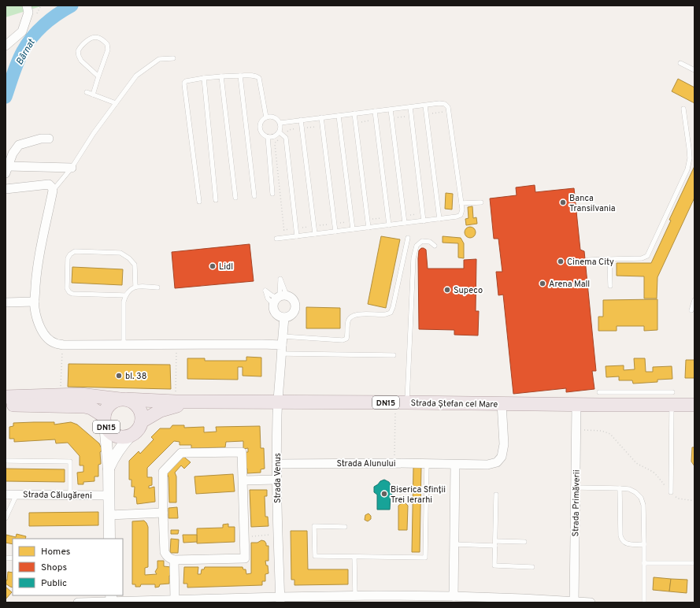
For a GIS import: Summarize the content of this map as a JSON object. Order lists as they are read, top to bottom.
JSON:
{
  "streets": {
    "main road": ["DN15", "Strada Ștefan cel Mare"],
    "street": [
      "Strada Alunului",
      "Strada Venus",
      "Strada Călugăreni",
      "Strada Primăverii"
    ]
  },
  "crossings": [
    ["DN15", "Strada Ștefan cel Mare"],
    ["Strada Ștefan cel Mare", "Strada Alunului"],
    ["Strada Ștefan cel Mare", "Strada Venus"],
    ["Strada Ștefan cel Mare", "Strada Primăverii"],
    ["Strada Alunului", "Strada Venus"]
  ],
  "water": ["Bârnat"],
  "places": [
    "Banca Transilvania",
    "Cinema City",
    "Lidl",
    "Arena Mall",
    "Supeco",
    "bl. 38",
    "Biserica Sfinții Trei Ierarhi"
  ],
  "legend": ["Homes", "Shops", "Public"]
}
